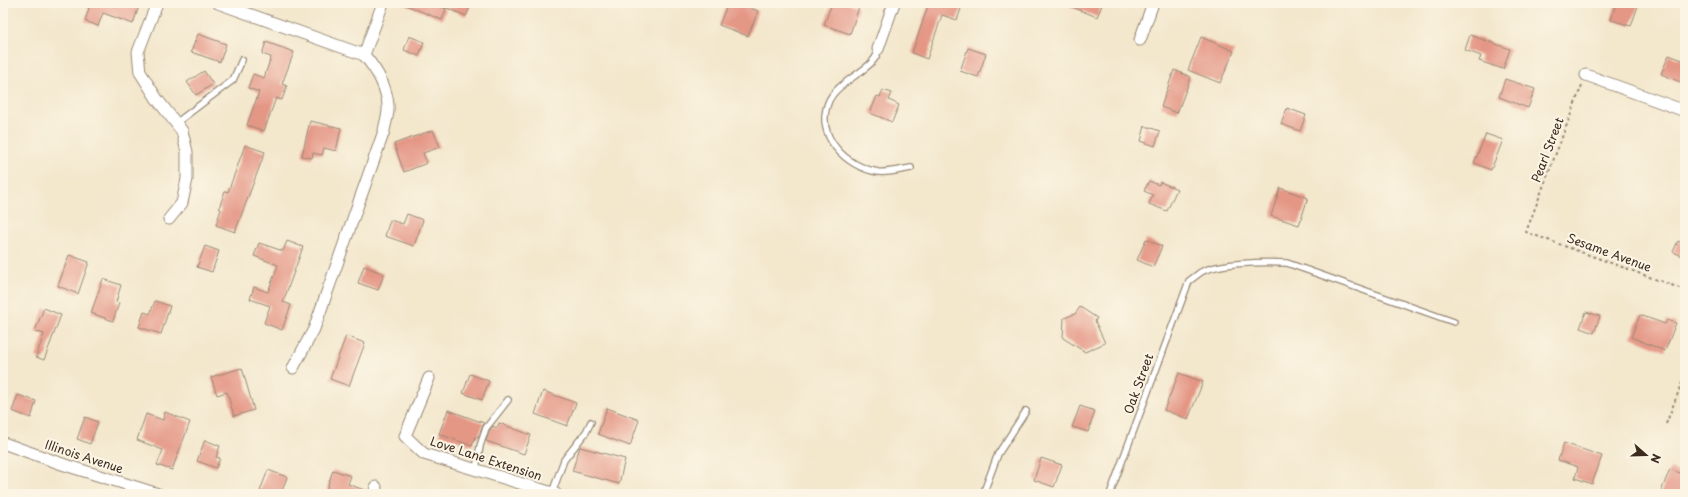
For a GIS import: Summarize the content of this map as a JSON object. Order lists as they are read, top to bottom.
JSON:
{
  "streets": {
    "street": ["Illinois Avenue", "Love Lane Extension"],
    "lane": ["Oak Street"],
    "path": ["Pearl Street", "Sesame Avenue"]
  },
  "crossings": [
    ["Pearl Street", "Sesame Avenue"]
  ],
  "north": "right"
}
